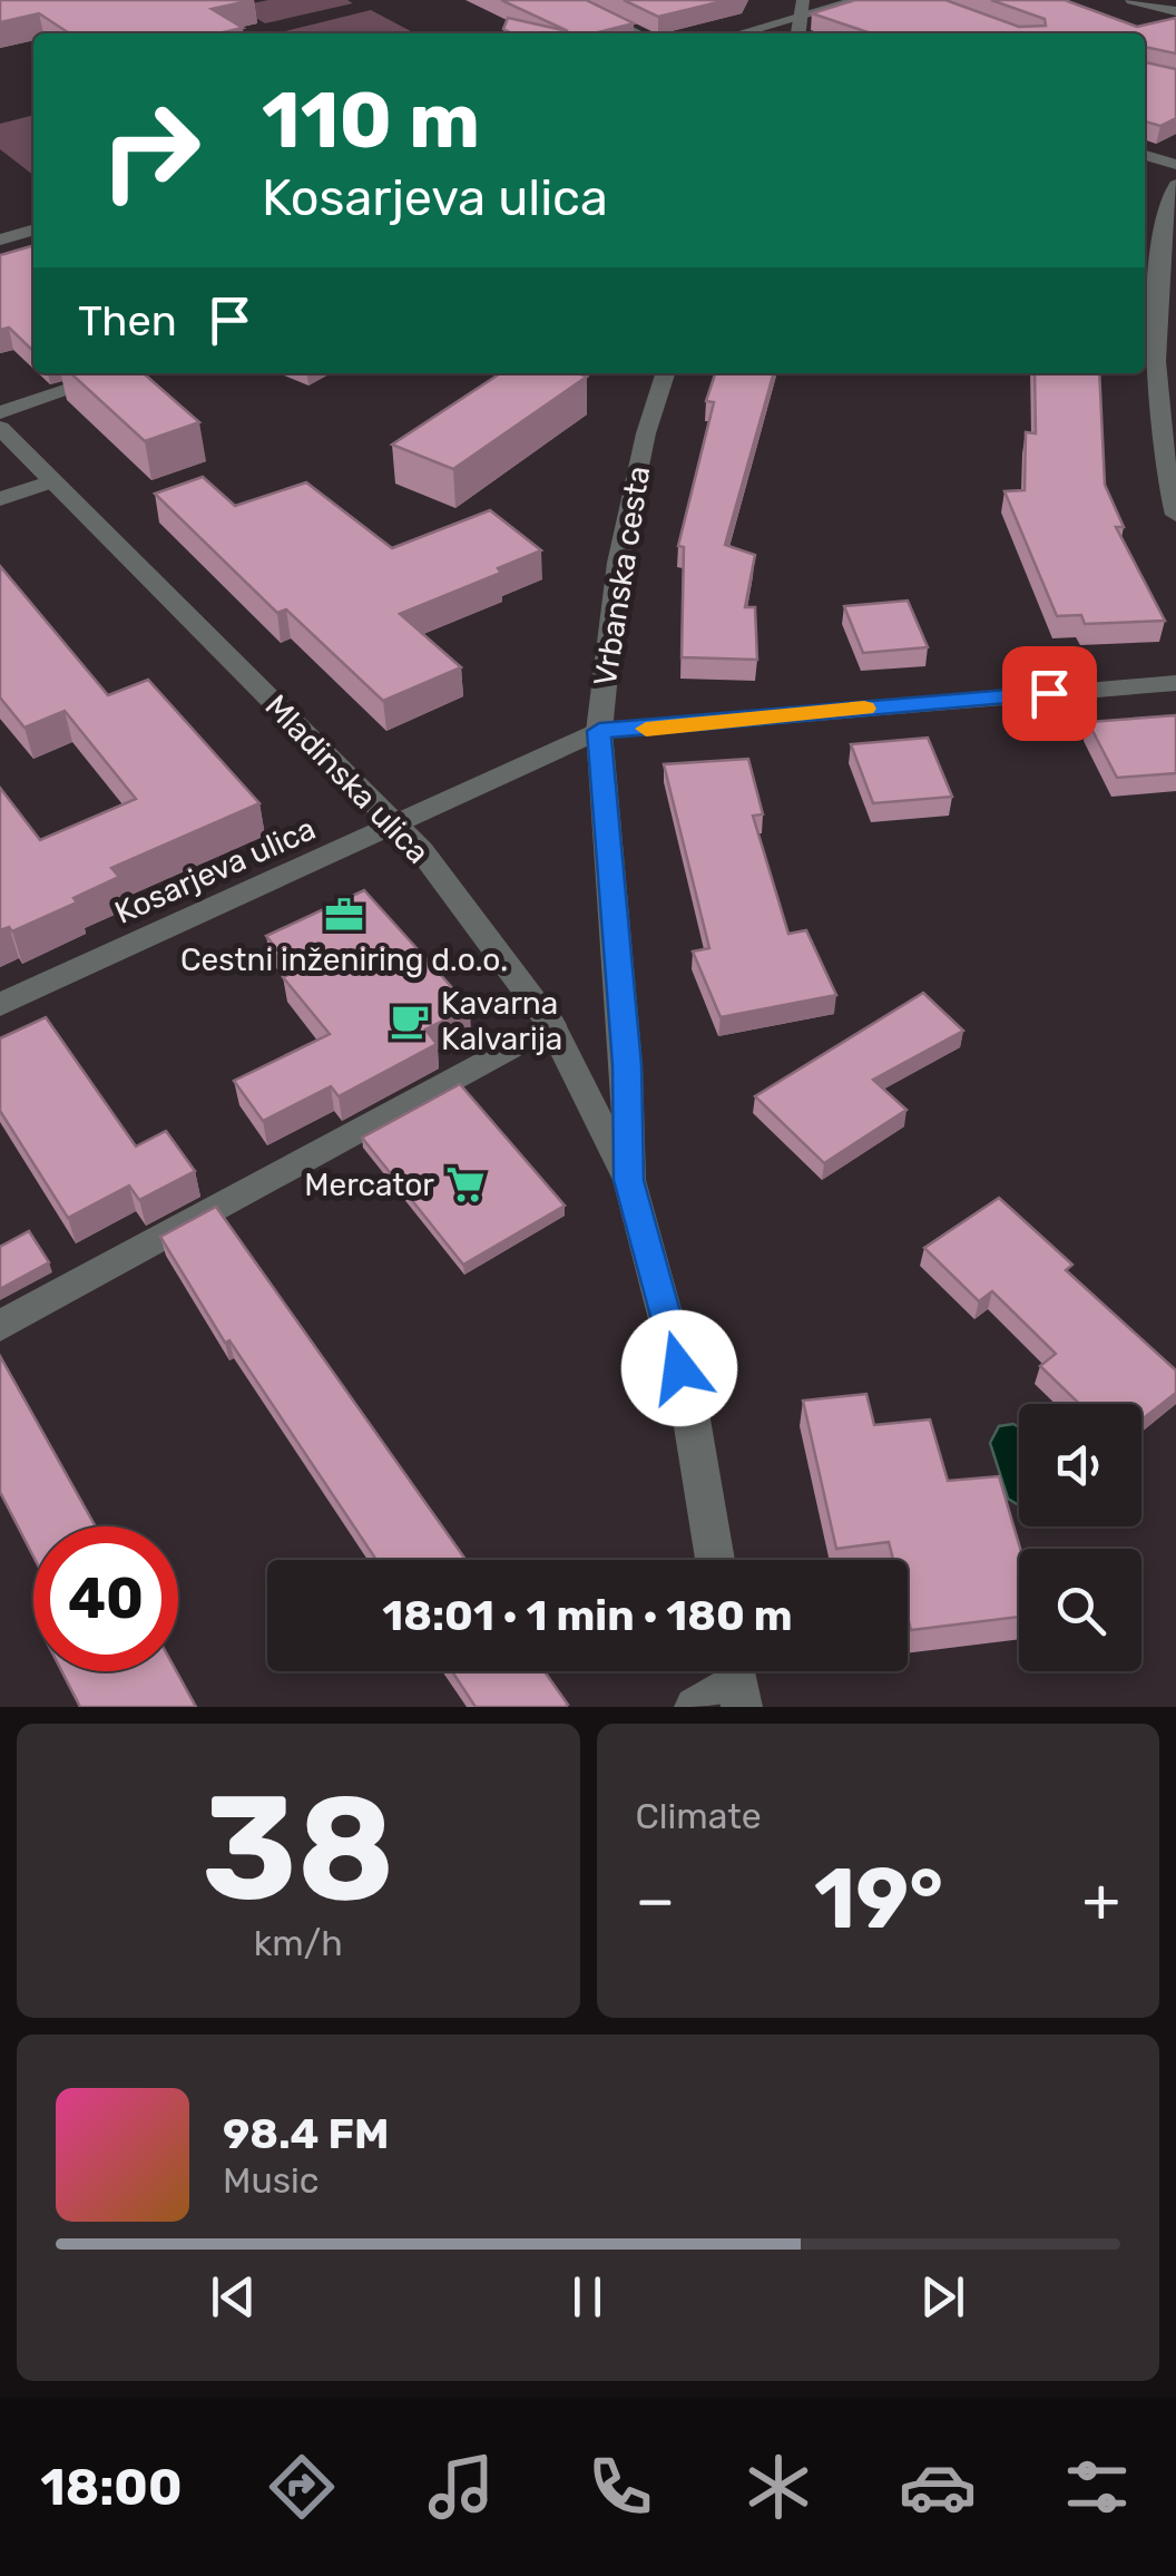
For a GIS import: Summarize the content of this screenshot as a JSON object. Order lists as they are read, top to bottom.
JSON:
{
  "streets": {
    "street": ["Vrbanska cesta", "Mladinska ulica", "Kosarjeva ulica"]
  },
  "crossings": [
    ["Vrbanska cesta", "Mladinska ulica"],
    ["Vrbanska cesta", "Kosarjeva ulica"],
    ["Mladinska ulica", "Kosarjeva ulica"]
  ],
  "places": {
    "office": ["Cestni inženiring d.o.o."],
    "cafe": ["Kavarna Kalvarija"],
    "supermarket": ["Mercator"]
  },
  "page": {
    "turn": ["110 m", "Kosarjeva ulica"],
    "then": "Then",
    "limit": "40",
    "trip": "18:01 · 1 min · 180 m",
    "tile": [
      ["38", "km/h"],
      "Climate"
    ],
    "heat": ["−", "19°", "+"],
    "song": ["98.4 FM", "Music"],
    "tabs": "18:00"
  }
}
